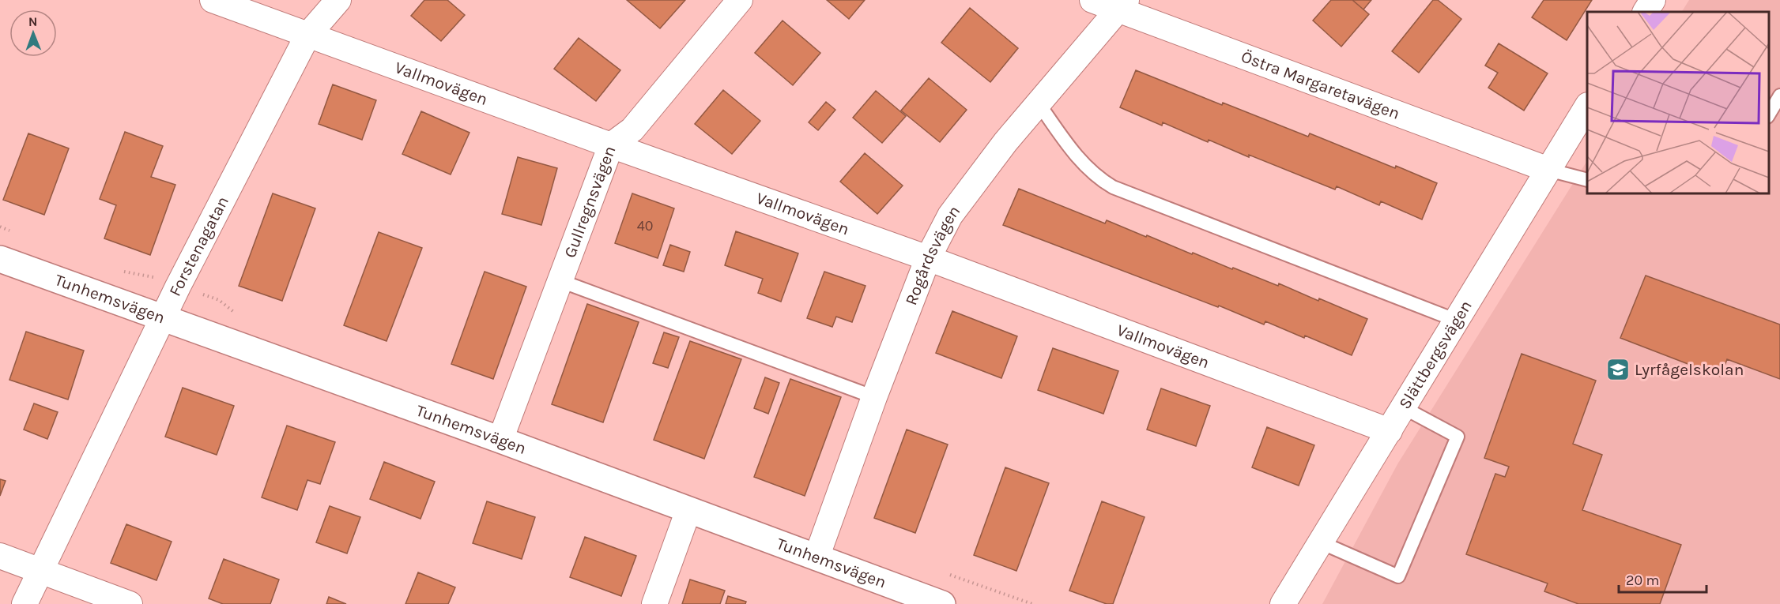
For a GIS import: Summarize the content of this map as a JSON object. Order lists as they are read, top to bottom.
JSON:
{
  "streets": {
    "street": [
      "Vallmovägen",
      "Östra Margaretavägen",
      "Gullregnsvägen",
      "Forstenagatan",
      "Rogårdsvägen",
      "Tunhemsvägen",
      "Slättbergsvägen"
    ]
  },
  "crossings": [
    ["Vallmovägen", "Gullregnsvägen"],
    ["Vallmovägen", "Forstenagatan"],
    ["Vallmovägen", "Rogårdsvägen"],
    ["Vallmovägen", "Slättbergsvägen"],
    ["Östra Margaretavägen", "Rogårdsvägen"],
    ["Östra Margaretavägen", "Slättbergsvägen"],
    ["Gullregnsvägen", "Tunhemsvägen"],
    ["Forstenagatan", "Tunhemsvägen"],
    ["Rogårdsvägen", "Tunhemsvägen"]
  ],
  "places": {
    "school or university": ["Lyrfågelskolan"]
  },
  "house_numbers": ["40"],
  "scale_bar": "20 m",
  "north": "top"
}
